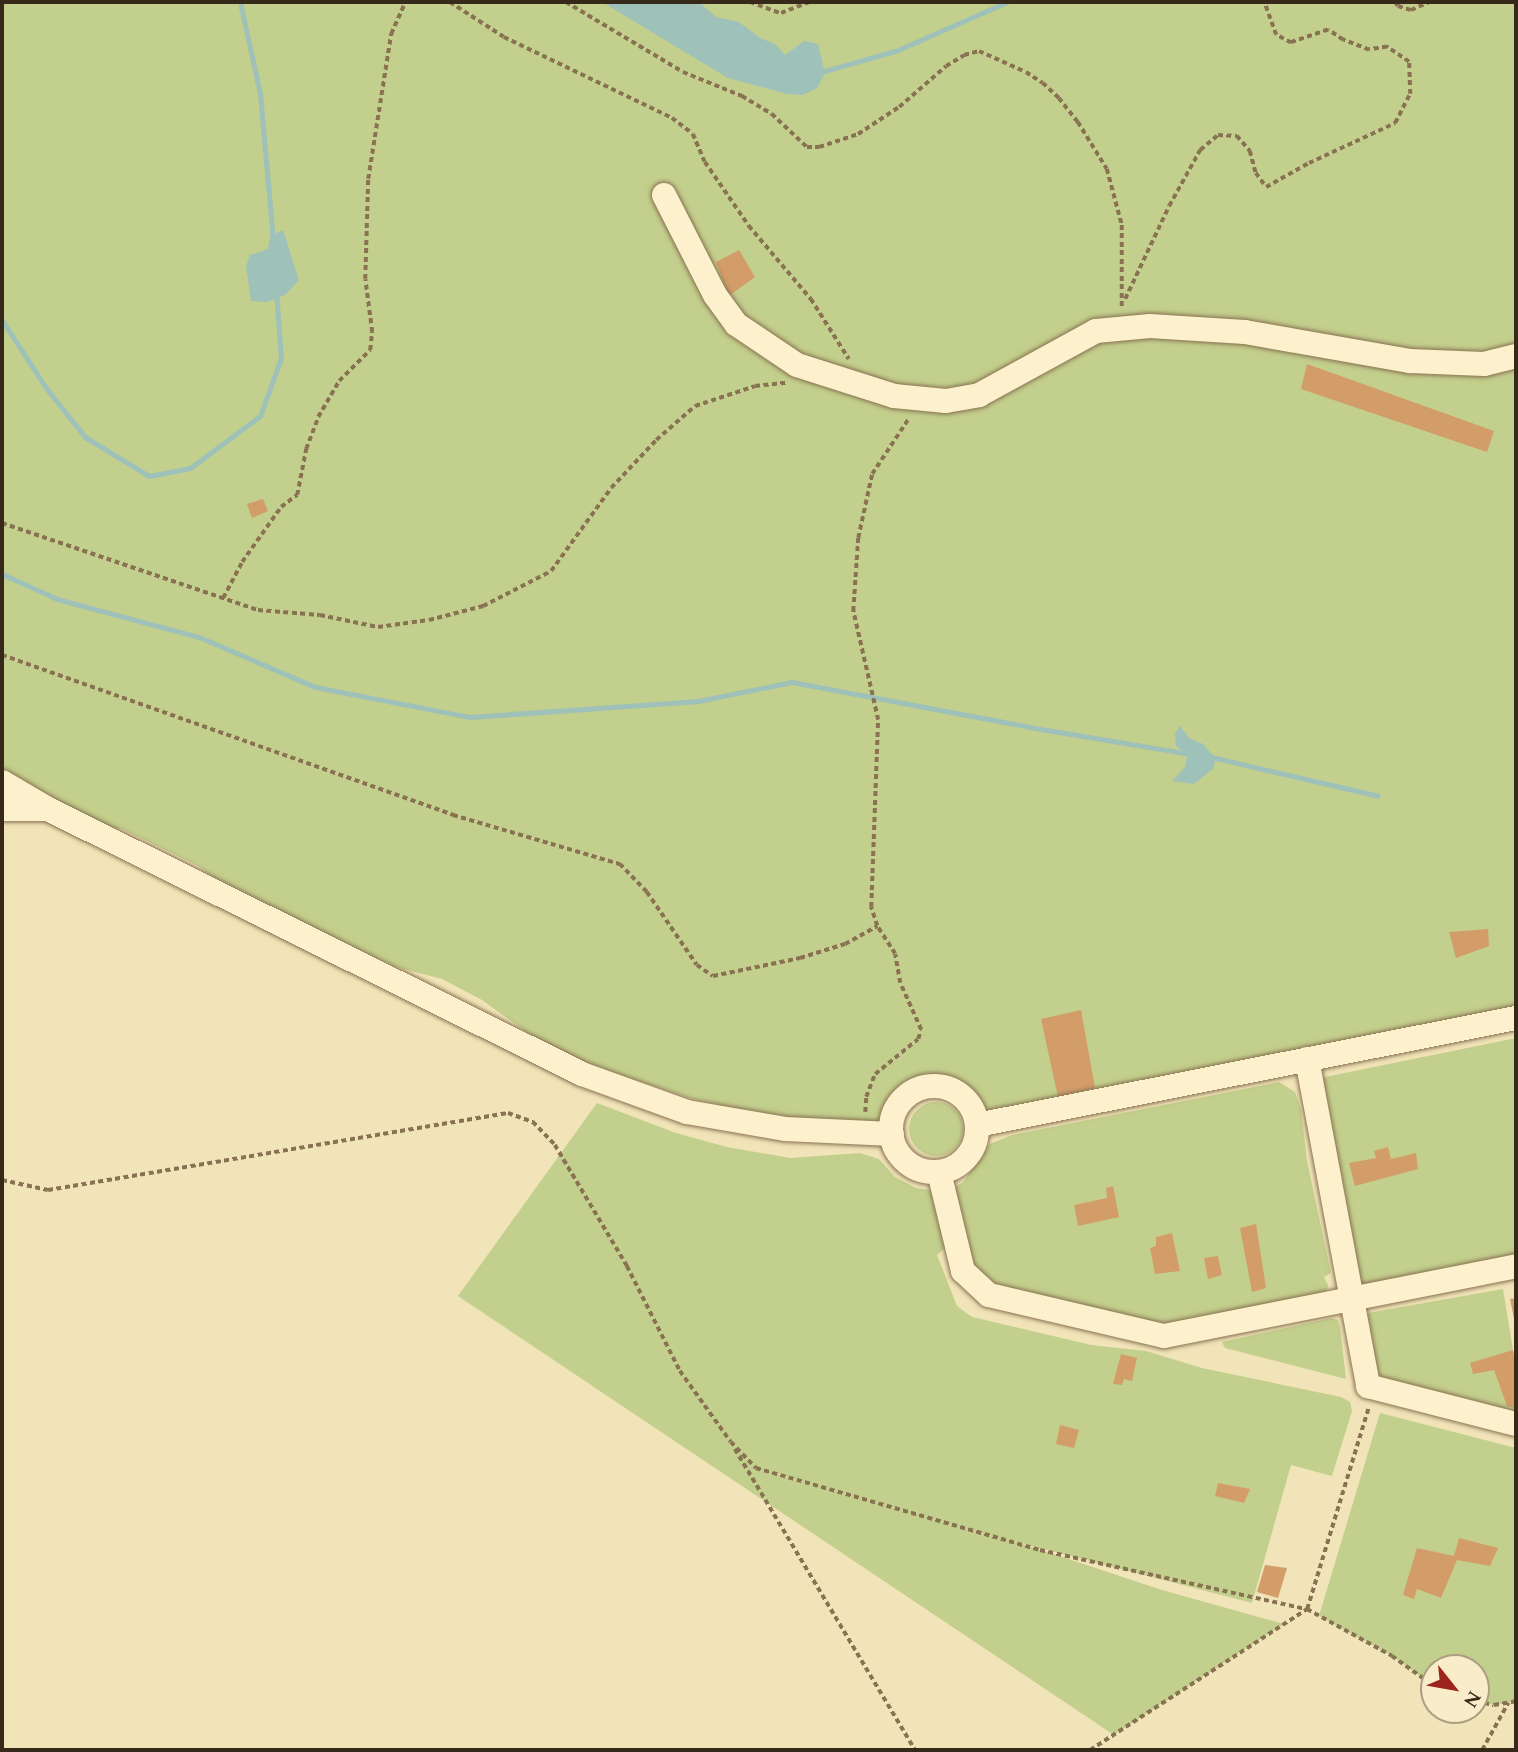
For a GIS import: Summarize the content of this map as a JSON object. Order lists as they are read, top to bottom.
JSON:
{
  "north": "bottom right"
}
